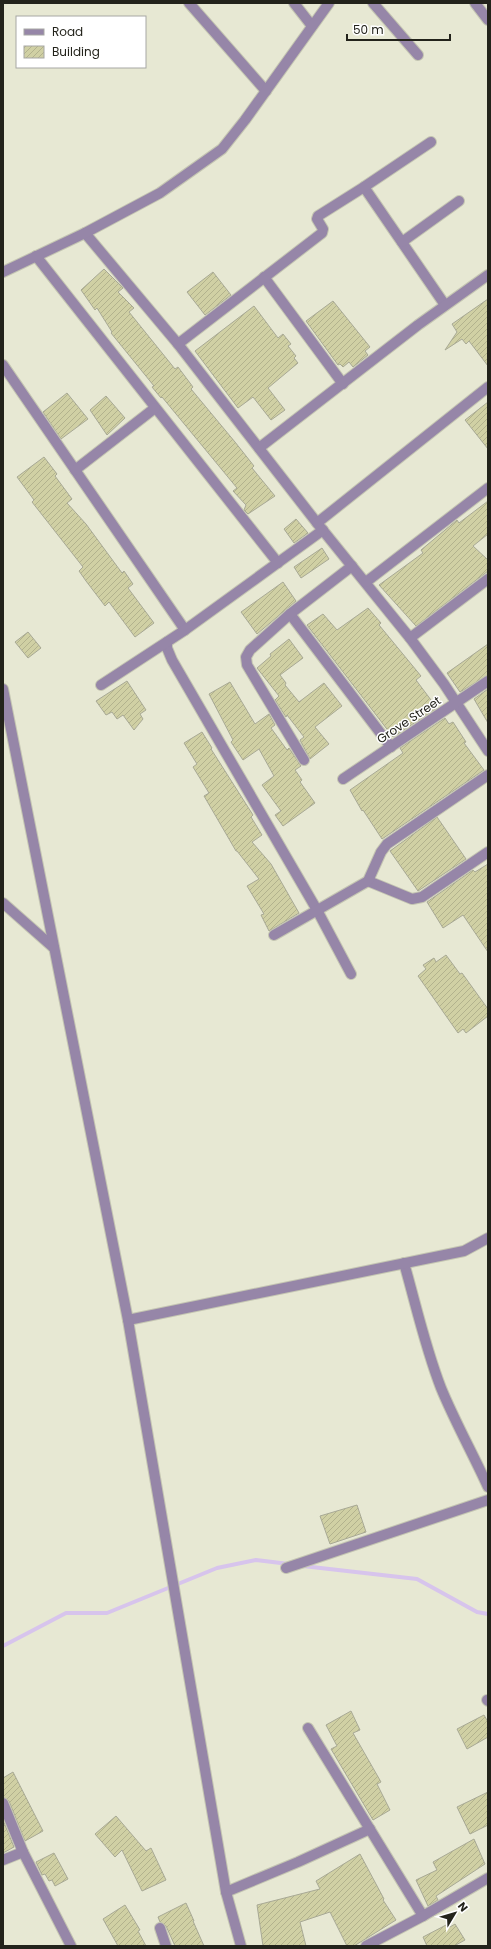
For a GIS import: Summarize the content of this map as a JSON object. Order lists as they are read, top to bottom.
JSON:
{
  "streets": {
    "street": ["Grove Street"]
  },
  "legend": ["Road", "Building"],
  "scale_bar": "50 m",
  "north": "top right"
}
